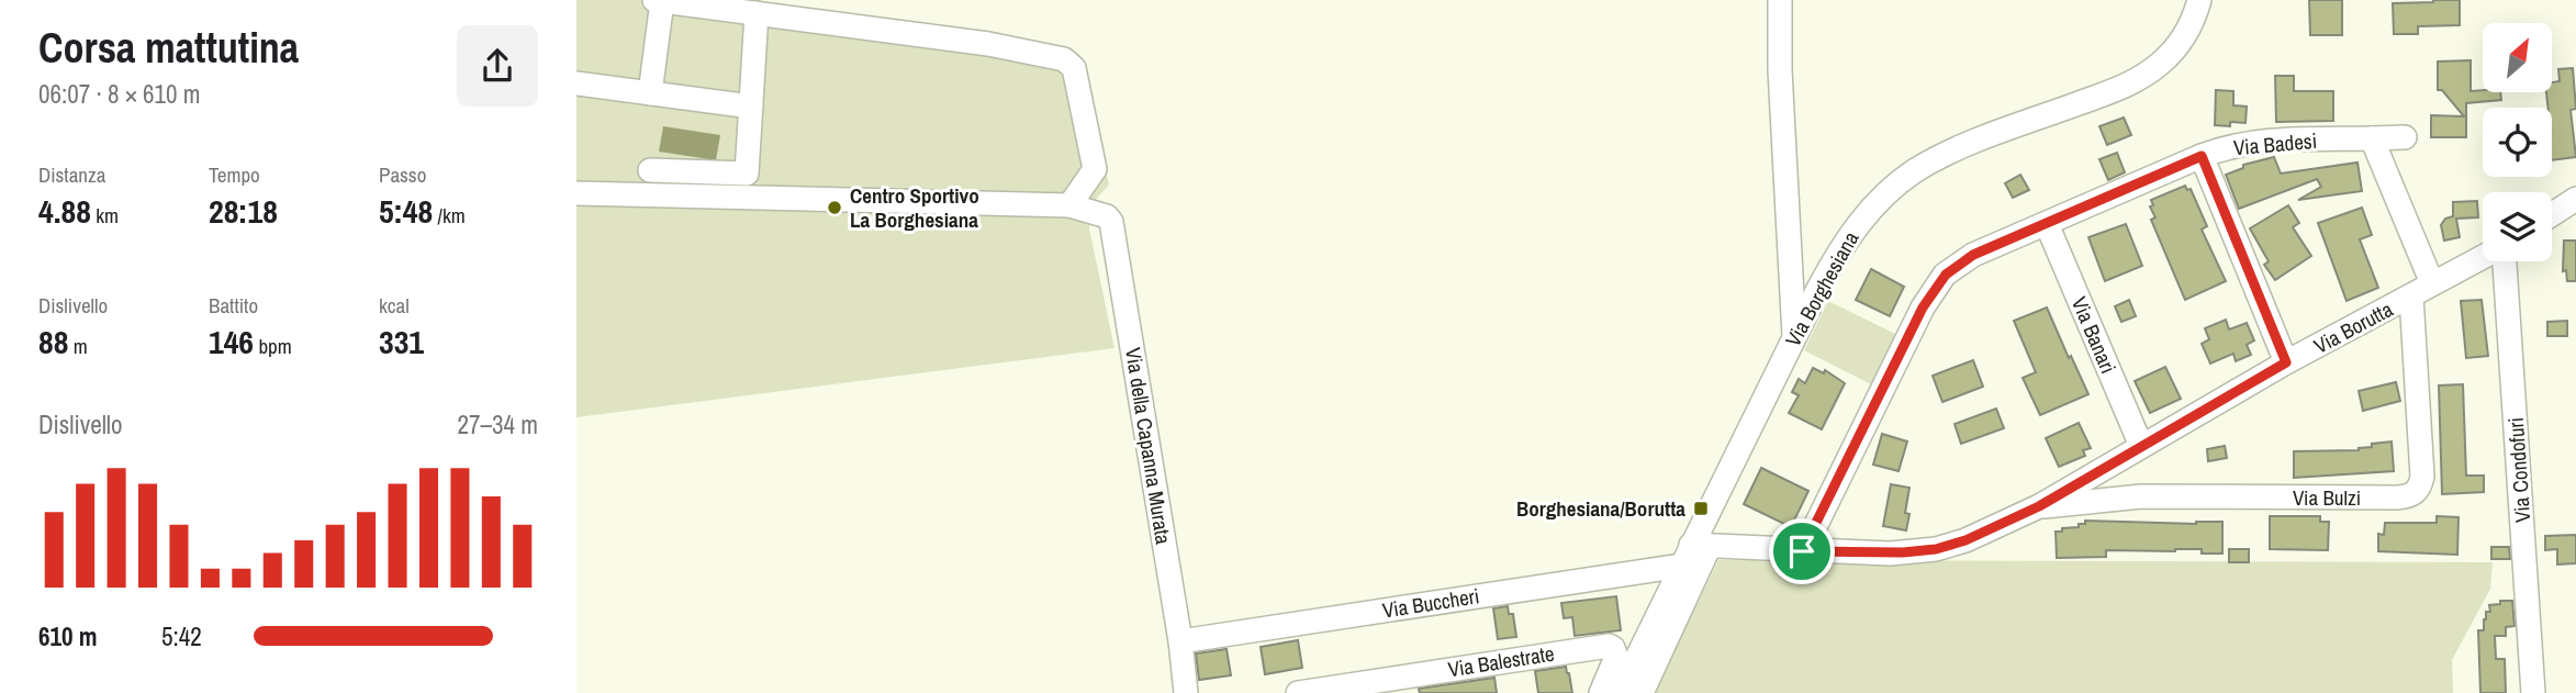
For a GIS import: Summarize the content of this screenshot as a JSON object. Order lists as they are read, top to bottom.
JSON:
{
  "streets": {
    "street": [
      "Via Badesi",
      "Via Borghesiana",
      "Via Borutta",
      "Via Banari",
      "Via della Capanna Murata",
      "Via Condofuri",
      "Via Bulzi",
      "Via Buccheri",
      "Via Balestrate"
    ]
  },
  "crossings": [
    ["Via Badesi", "Via Borutta"],
    ["Via Badesi", "Via Banari"],
    ["Via Borghesiana", "Via Borutta"],
    ["Via Borghesiana", "Via Buccheri"],
    ["Via Borutta", "Via Banari"],
    ["Via Borutta", "Via Bulzi"],
    ["Via Borutta", "Via Buccheri"],
    ["Via della Capanna Murata", "Via Buccheri"]
  ],
  "places": {
    "other": ["Centro Sportivo La Borghesiana"],
    "transit": ["Borghesiana/Borutta"]
  },
  "north": "top right",
  "page": {
    "heading": ["Corsa mattutina", "06:07 · 8 × 610 m"],
    "stats": [
      ["Distanza", "4.88 km"],
      ["Tempo", "28:18"],
      ["Passo", "5:48 /km"],
      ["Dislivello", "88 m"],
      ["Battito", "146 bpm"],
      ["kcal", "331"]
    ],
    "chart": ["Dislivello", "27–34 m"],
    "list": [
      {
        "name": "610 m",
        "note": "5:42"
      }
    ]
  }
}
